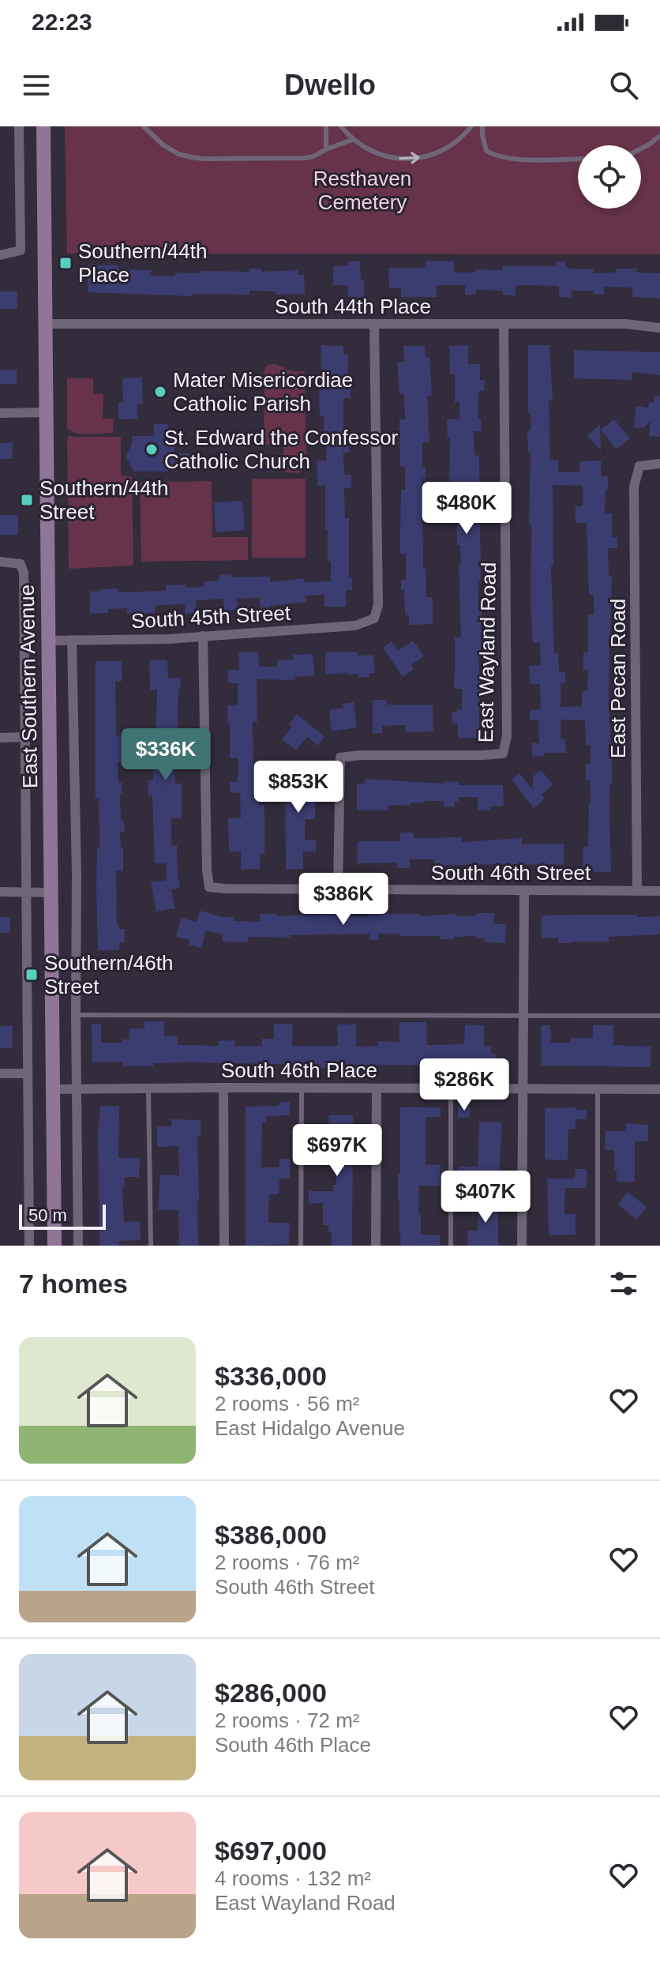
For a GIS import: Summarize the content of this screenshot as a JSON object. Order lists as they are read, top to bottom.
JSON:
{
  "streets": {
    "main road": ["East Southern Avenue"],
    "street": [
      "South 44th Place",
      "South 45th Street",
      "East Wayland Road",
      "East Pecan Road",
      "South 46th Street",
      "South 46th Place"
    ]
  },
  "crossings": [
    ["South 44th Place", "South 45th Street"],
    ["South 44th Place", "East Wayland Road"],
    ["South 44th Place", "East Southern Avenue"],
    ["South 45th Street", "East Southern Avenue"],
    ["South 45th Street", "South 46th Street"],
    ["East Wayland Road", "South 46th Street"],
    ["East Pecan Road", "South 46th Street"],
    ["East Southern Avenue", "South 46th Place"]
  ],
  "parks": ["Resthaven Cemetery"],
  "places": {
    "transit": ["Southern/44th Place", "Southern/44th Street", "Southern/46th Street"],
    "other": ["Mater Misericordiae Catholic Parish", "St. Edward the Confessor Catholic Church"]
  },
  "scale_bar": "50 m",
  "page": {
    "status": "22:23",
    "header": "Dwello",
    "price": [
      "$480K",
      "$336K",
      "$853K",
      "$386K",
      "$286K",
      "$697K",
      "$407K"
    ],
    "scale": "50 m",
    "heading": "7 homes",
    "list": [
      {
        "name": "$336,000",
        "note": "2 rooms · 56 m² · East Hidalgo Avenue"
      },
      {
        "name": "$386,000",
        "note": "2 rooms · 76 m² · South 46th Street"
      },
      {
        "name": "$286,000",
        "note": "2 rooms · 72 m² · South 46th Place"
      },
      {
        "name": "$697,000",
        "note": "4 rooms · 132 m² · East Wayland Road"
      }
    ]
  }
}
